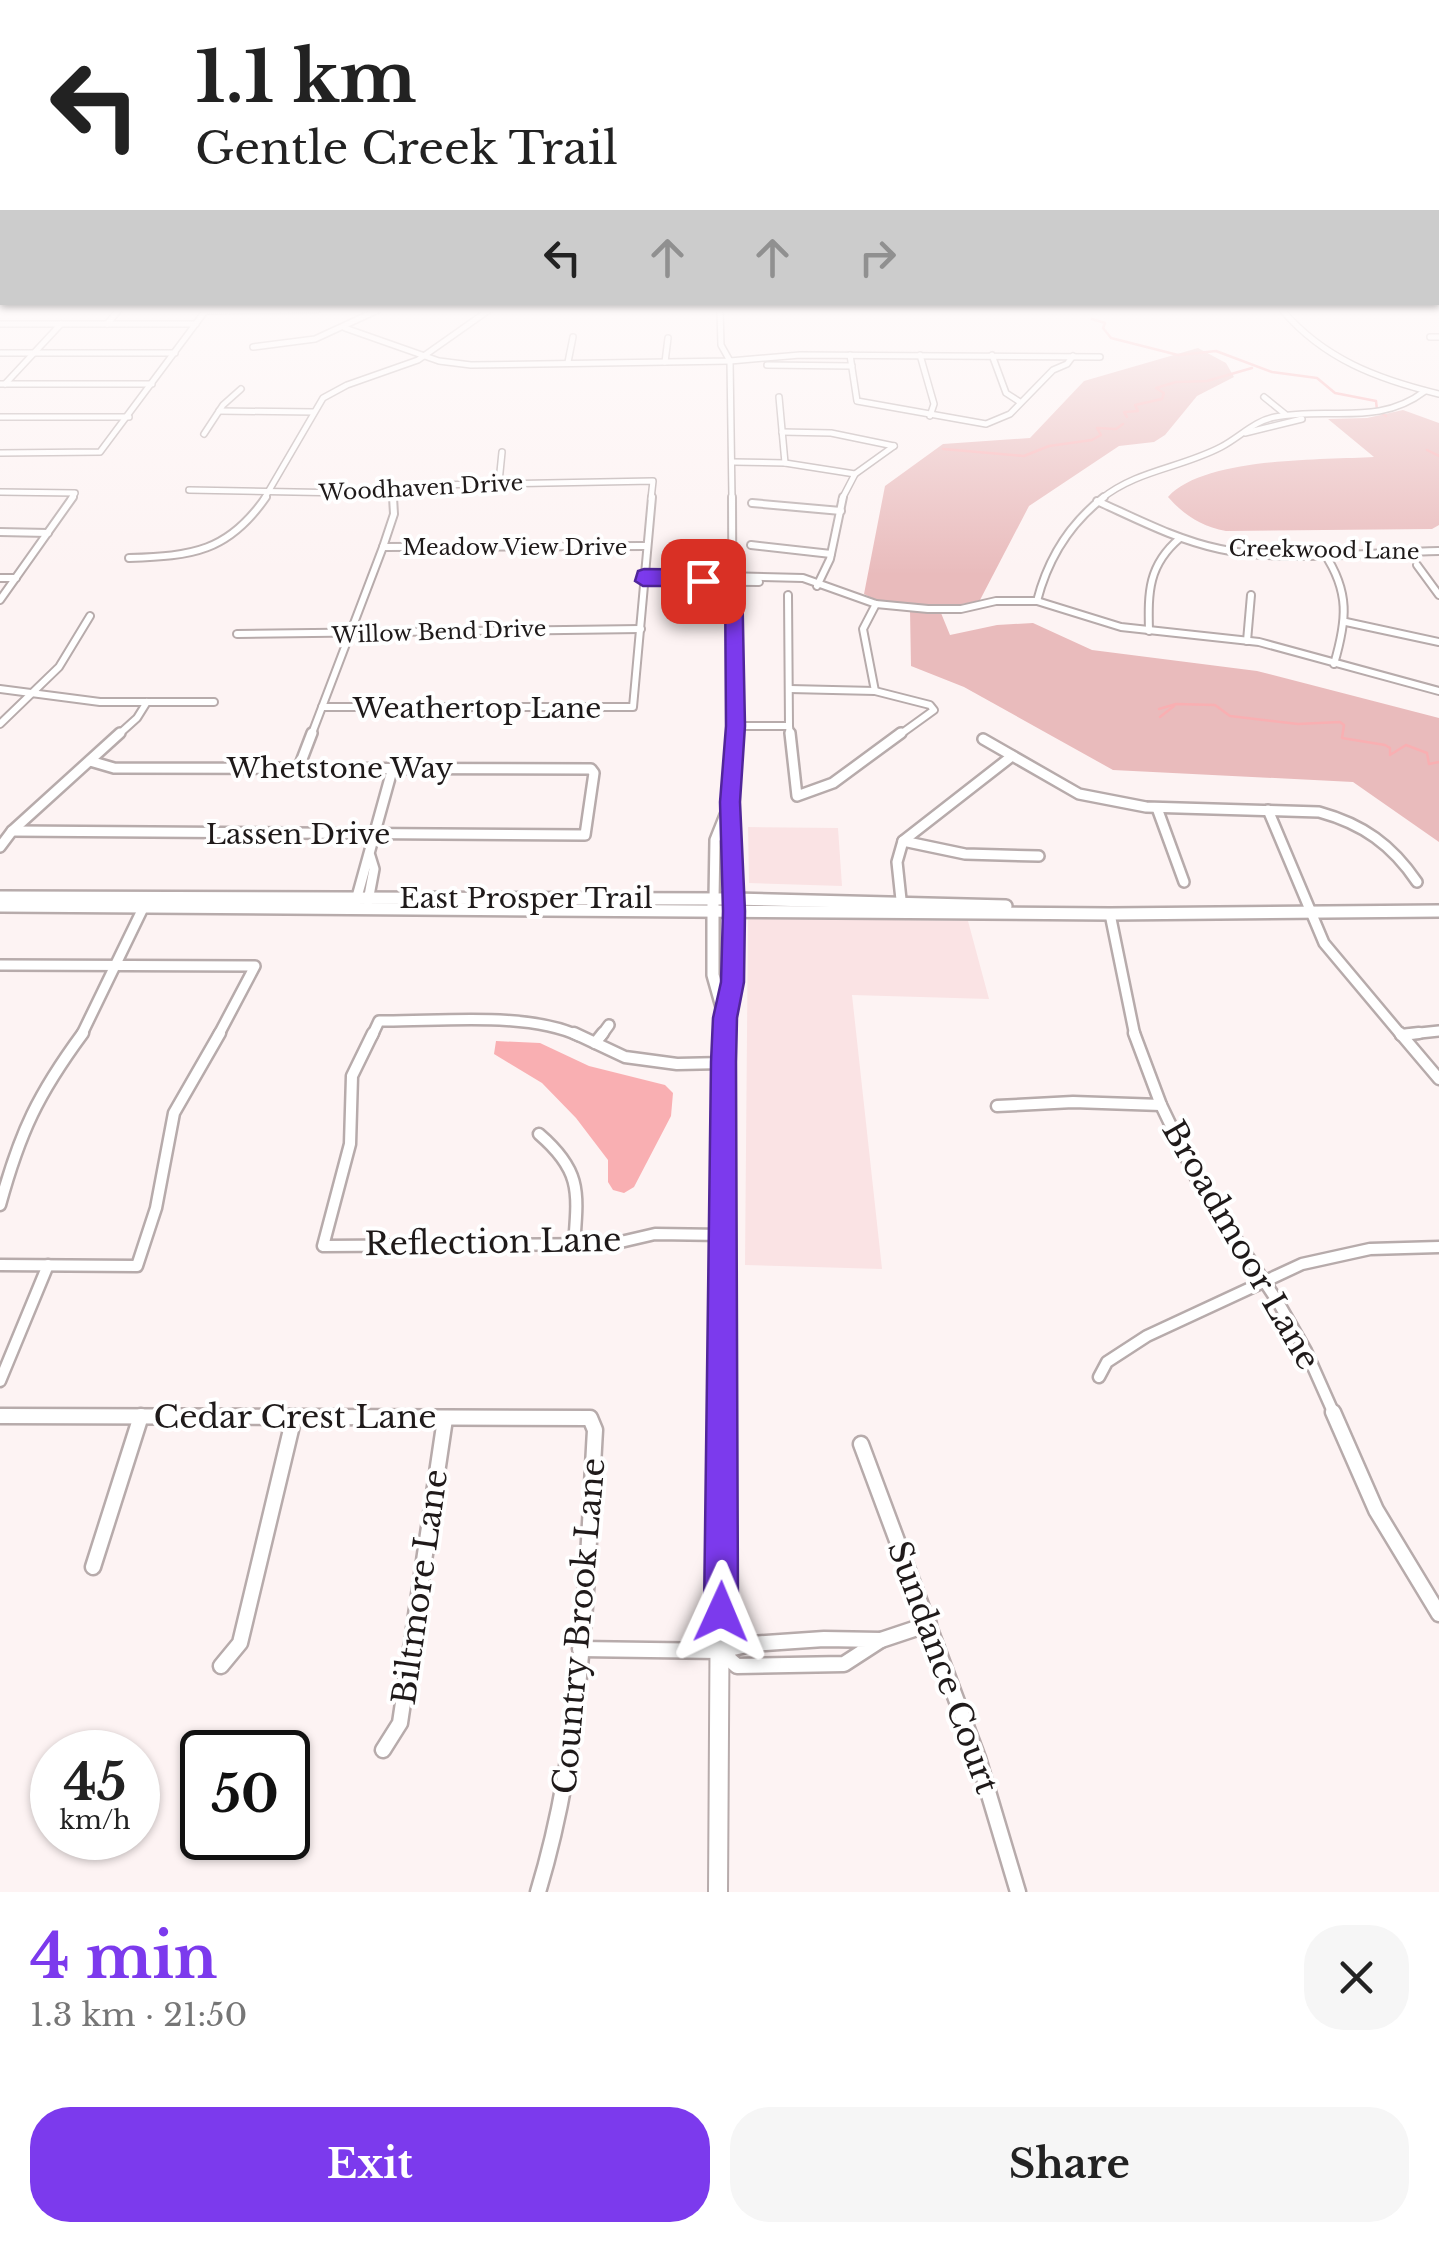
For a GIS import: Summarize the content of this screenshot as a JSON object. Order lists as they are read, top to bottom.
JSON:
{
  "streets": {
    "main road": ["East Prosper Trail"],
    "street": [
      "Woodhaven Drive",
      "Meadow View Drive",
      "Creekwood Lane",
      "Willow Bend Drive",
      "Weathertop Lane",
      "Whetstone Way",
      "Lassen Drive",
      "Reflection Lane",
      "Broadmoor Lane",
      "Cedar Crest Lane",
      "Biltmore Lane",
      "Country Brook Lane",
      "Sundance Court"
    ]
  },
  "crossings": [
    ["Woodhaven Drive", "Meadow View Drive"],
    ["Willow Bend Drive", "Weathertop Lane"],
    ["Whetstone Way", "Lassen Drive"],
    ["East Prosper Trail", "Broadmoor Lane"],
    ["Cedar Crest Lane", "Biltmore Lane"],
    ["Cedar Crest Lane", "Country Brook Lane"]
  ],
  "page": {
    "turn": ["1.1 km", "Gentle Creek Trail"],
    "speed": "45 km/h",
    "limit": "50",
    "heading": ["4 min", "1.3 km · 21:50"],
    "buttons": ["Exit", "Share"]
  }
}
